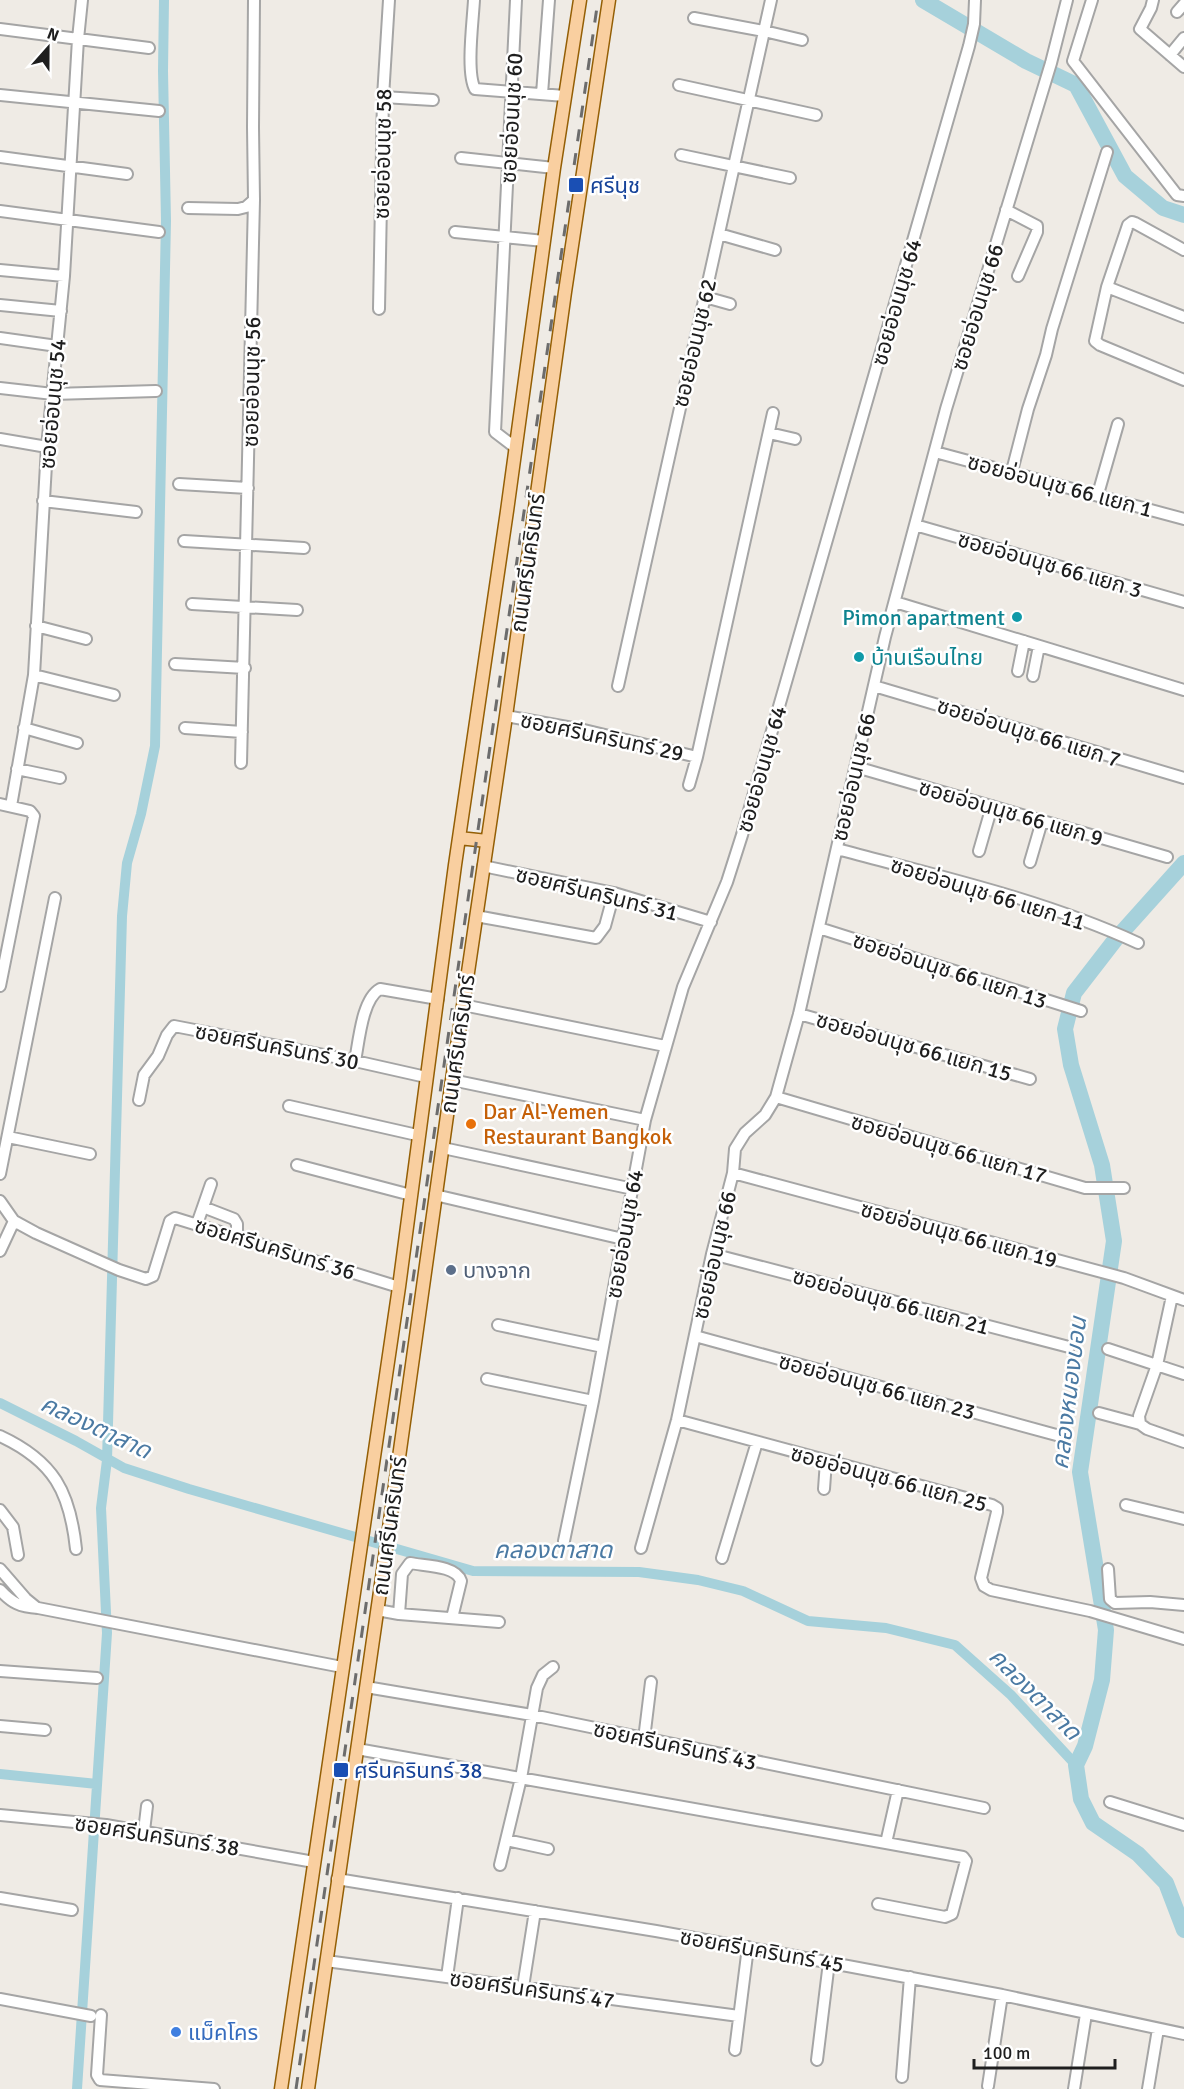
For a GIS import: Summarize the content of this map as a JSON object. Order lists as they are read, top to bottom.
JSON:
{
  "streets": {
    "main road": ["ถนนศรีนครินทร์"],
    "street": [
      "ซอยอ่อนนุช 60",
      "ซอยอ่อนนุช 58",
      "ซอยอ่อนนุช 64",
      "ซอยอ่อนนุช 66",
      "ซอยอ่อนนุช 62",
      "ซอยอ่อนนุช 56",
      "ซอยอ่อนนุช 54",
      "ซอยอ่อนนุช 66 แยก 1",
      "ซอยอ่อนนุช 66 แยก 3",
      "ซอยอ่อนนุช 66 แยก 7",
      "ซอยศรีนครินทร์ 29",
      "ซอยอ่อนนุช 66 แยก 9",
      "ซอยศรีนครินทร์ 31",
      "ซอยอ่อนนุช 66 แยก 11",
      "ซอยอ่อนนุช 66 แยก 13",
      "ซอยศรีนครินทร์ 30",
      "ซอยอ่อนนุช 66 แยก 15",
      "ซอยอ่อนนุช 66 แยก 17",
      "ซอยอ่อนนุช 66 แยก 19",
      "ซอยศรีนครินทร์ 36",
      "ซอยอ่อนนุช 66 แยก 21",
      "ซอยอ่อนนุช 66 แยก 23",
      "ซอยอ่อนนุช 66 แยก 25",
      "ซอยศรีนครินทร์ 43",
      "ซอยศรีนครินทร์ 38",
      "ซอยศรีนครินทร์ 45",
      "ซอยศรีนครินทร์ 47"
    ]
  },
  "crossings": [
    ["ซอยอ่อนนุช 60", "ถนนศรีนครินทร์"],
    ["ซอยอ่อนนุช 64", "ซอยศรีนครินทร์ 31"],
    ["ซอยอ่อนนุช 66", "ซอยอ่อนนุช 66 แยก 1"],
    ["ซอยอ่อนนุช 66", "ซอยอ่อนนุช 66 แยก 3"],
    ["ซอยอ่อนนุช 66", "ซอยอ่อนนุช 66 แยก 7"],
    ["ซอยอ่อนนุช 66", "ซอยอ่อนนุช 66 แยก 9"],
    ["ซอยอ่อนนุช 66", "ซอยอ่อนนุช 66 แยก 11"],
    ["ซอยอ่อนนุช 66", "ซอยอ่อนนุช 66 แยก 13"],
    ["ซอยอ่อนนุช 66", "ซอยอ่อนนุช 66 แยก 15"],
    ["ซอยอ่อนนุช 66", "ซอยอ่อนนุช 66 แยก 17"],
    ["ซอยอ่อนนุช 66", "ซอยอ่อนนุช 66 แยก 19"],
    ["ซอยอ่อนนุช 66", "ซอยอ่อนนุช 66 แยก 21"],
    ["ซอยอ่อนนุช 66", "ซอยอ่อนนุช 66 แยก 23"],
    ["ซอยอ่อนนุช 66", "ซอยอ่อนนุช 66 แยก 25"],
    ["ถนนศรีนครินทร์", "ซอยศรีนครินทร์ 29"],
    ["ถนนศรีนครินทร์", "ซอยศรีนครินทร์ 31"],
    ["ถนนศรีนครินทร์", "ซอยศรีนครินทร์ 30"],
    ["ถนนศรีนครินทร์", "ซอยศรีนครินทร์ 36"],
    ["ถนนศรีนครินทร์", "ซอยศรีนครินทร์ 43"],
    ["ถนนศรีนครินทร์", "ซอยศรีนครินทร์ 38"],
    ["ถนนศรีนครินทร์", "ซอยศรีนครินทร์ 45"],
    ["ถนนศรีนครินทร์", "ซอยศรีนครินทร์ 47"]
  ],
  "water": ["คลองหนองบอน", "คลองตาสาด"],
  "places": {
    "transit": ["ศรีนุช", "ศรีนครินทร์ 38"],
    "other": [
      "Pimon apartment",
      "บ้านเรือนไทย",
      "Dar Al-Yemen Restaurant Bangkok",
      "บางจาก",
      "แม็คโคร"
    ]
  },
  "scale_bar": "100 m",
  "north": "top"
}
